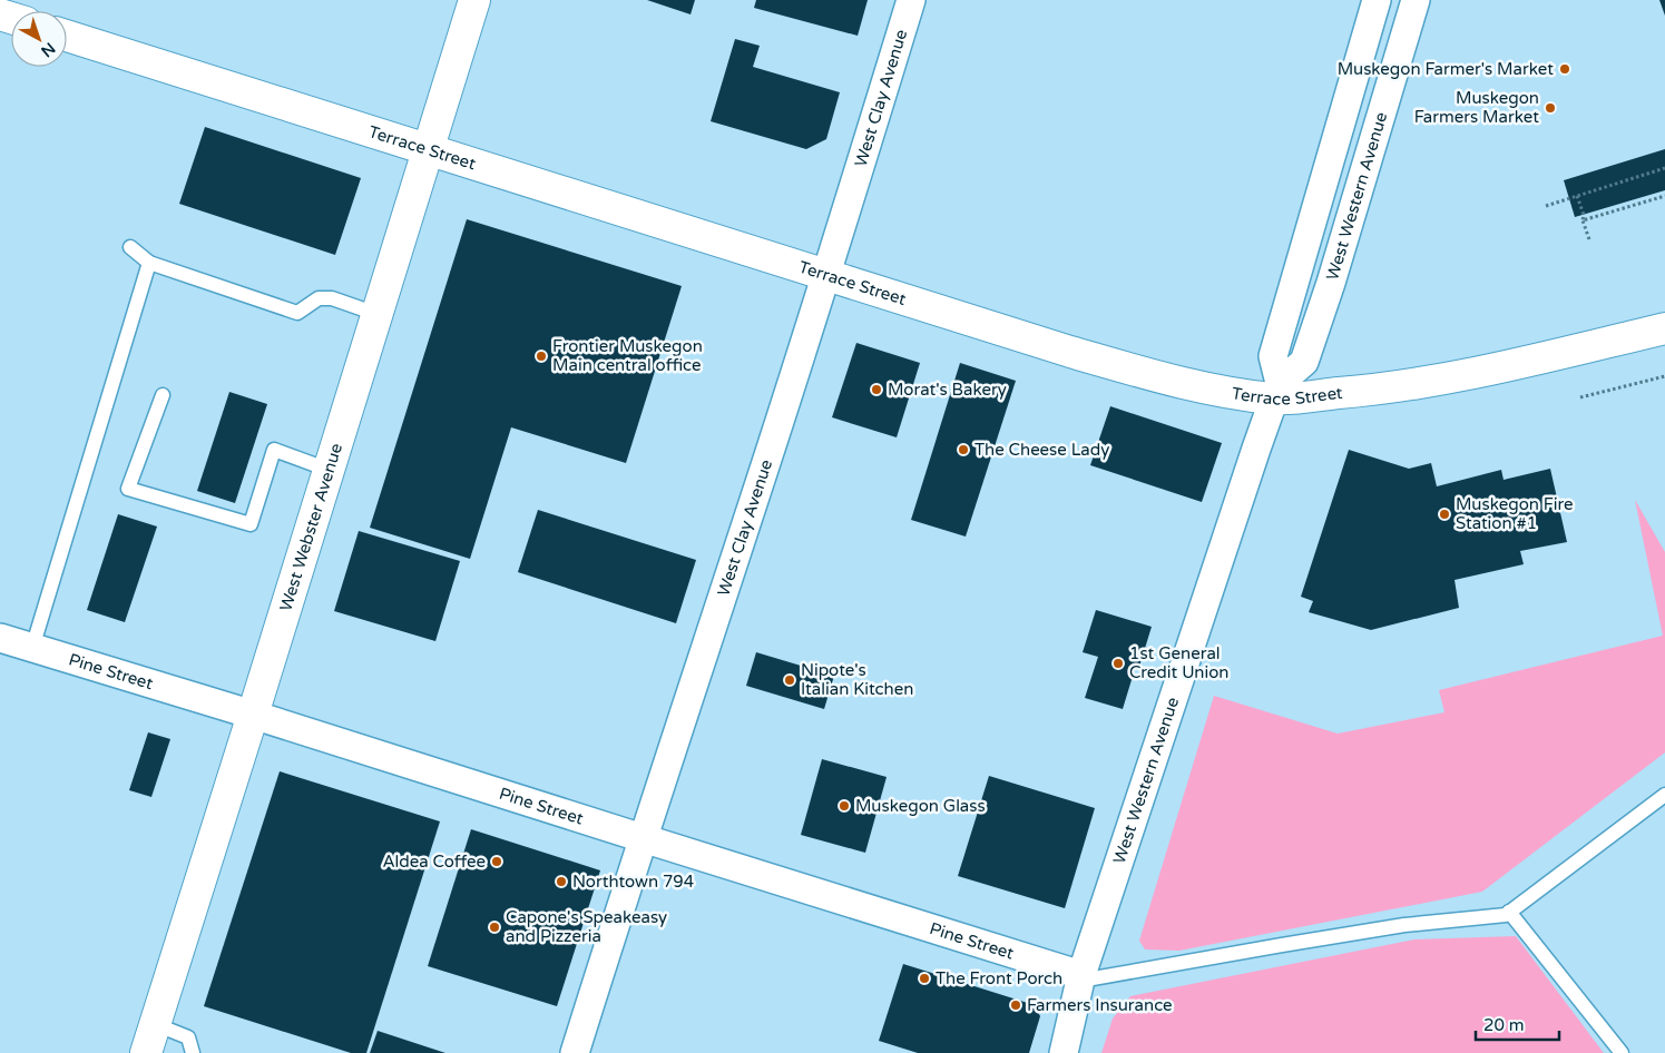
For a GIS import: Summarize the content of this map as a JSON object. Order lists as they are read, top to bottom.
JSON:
{
  "streets": {
    "main road": ["Terrace Street", "West Webster Avenue"],
    "street": ["West Clay Avenue", "West Western Avenue", "Pine Street"]
  },
  "crossings": [
    ["West Clay Avenue", "Terrace Street"],
    ["West Clay Avenue", "Pine Street"],
    ["Terrace Street", "West Western Avenue"],
    ["Terrace Street", "West Webster Avenue"],
    ["West Western Avenue", "Pine Street"],
    ["West Webster Avenue", "Pine Street"]
  ],
  "places": [
    "Muskegon Farmer's Market",
    "Muskegon Farmers Market",
    "Frontier Muskegon Main central office",
    "Morat's Bakery",
    "The Cheese Lady",
    "Muskegon Fire Station #1",
    "1st General Credit Union",
    "Nipote's Italian Kitchen",
    "Muskegon Glass",
    "Aldea Coffee",
    "Northtown 794",
    "Capone's Speakeasy and Pizzeria",
    "The Front Porch",
    "Farmers Insurance"
  ],
  "scale_bar": "20 m",
  "north": "bottom right"
}
